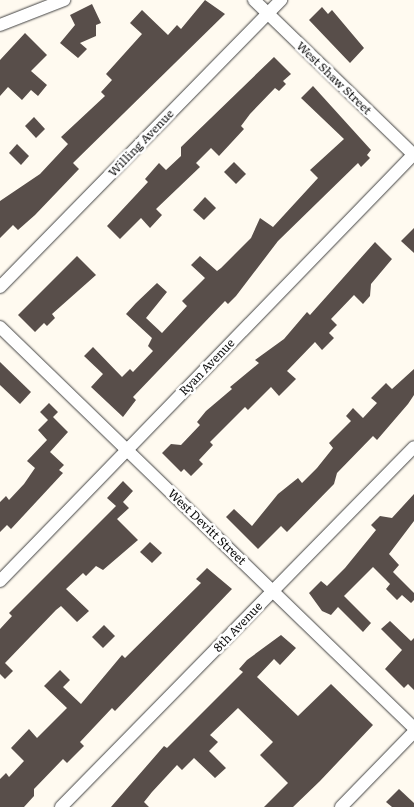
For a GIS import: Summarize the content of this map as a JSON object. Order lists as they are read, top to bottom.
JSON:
{
  "streets": {
    "street": [
      "West Shaw Street",
      "Willing Avenue",
      "Ryan Avenue",
      "West Devitt Street",
      "8th Avenue"
    ]
  },
  "crossings": [
    ["West Shaw Street", "Willing Avenue"],
    ["West Shaw Street", "Ryan Avenue"],
    ["Ryan Avenue", "West Devitt Street"],
    ["West Devitt Street", "8th Avenue"]
  ]
}
